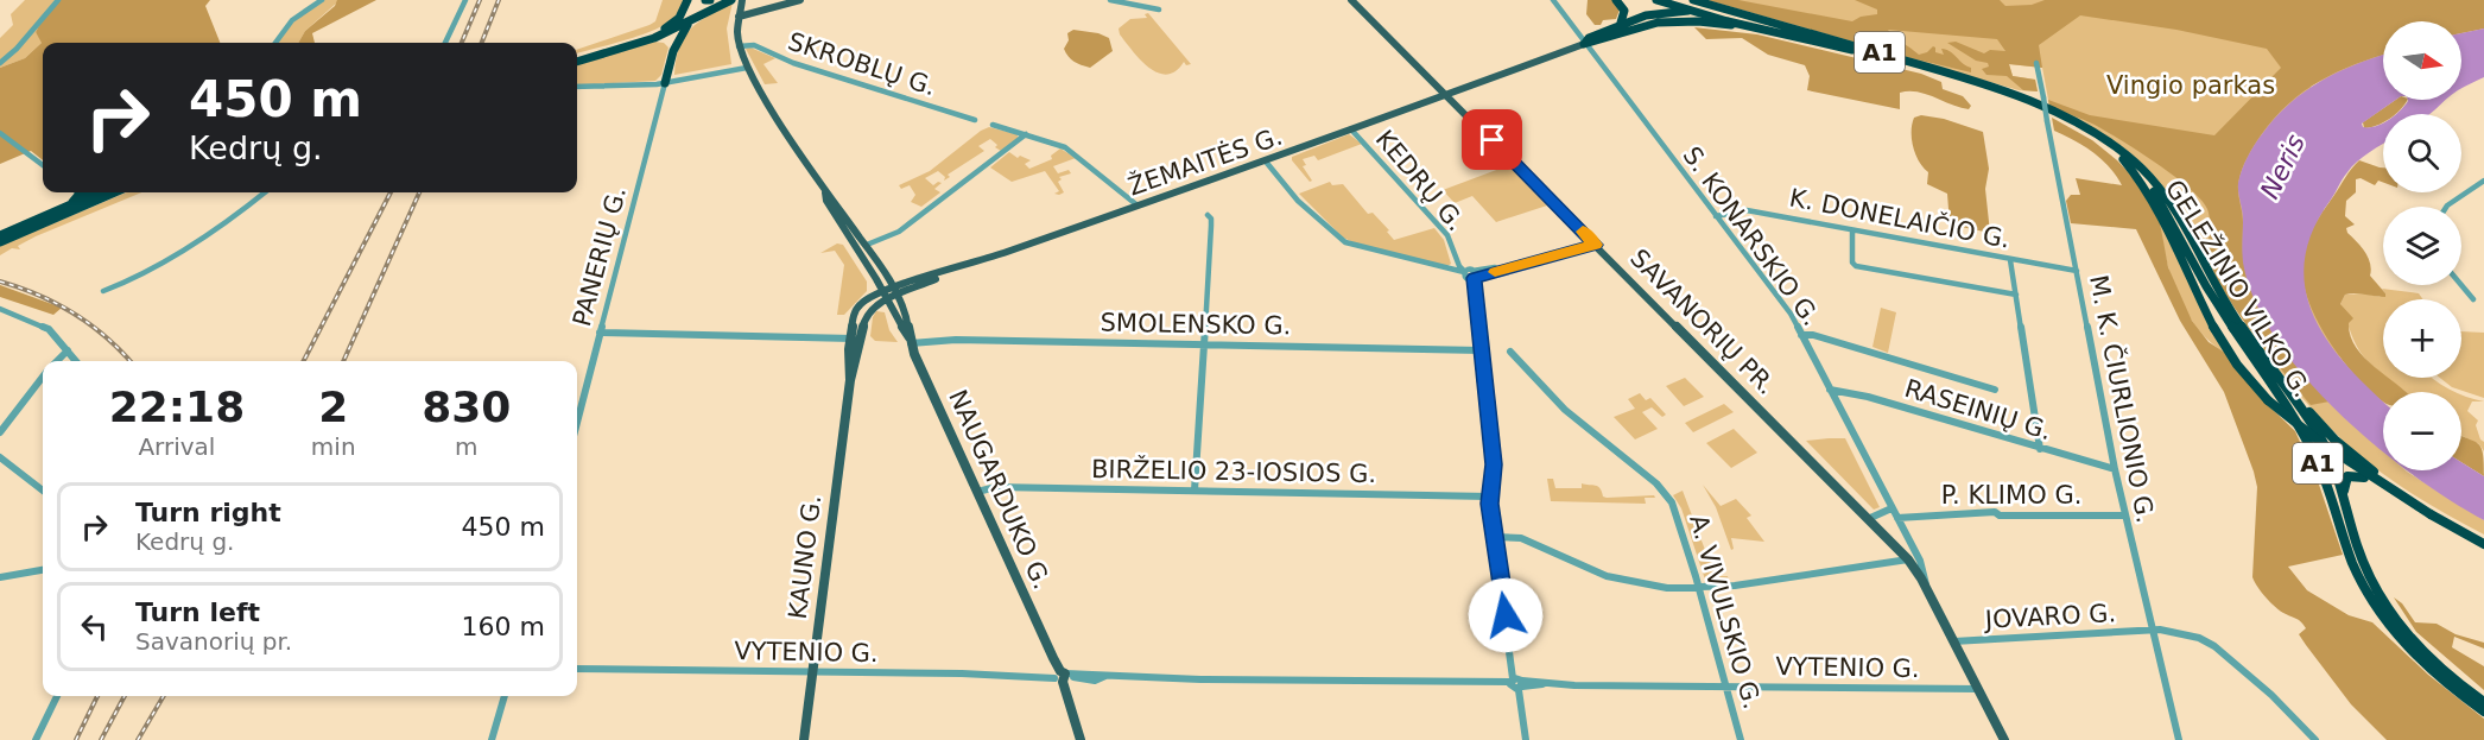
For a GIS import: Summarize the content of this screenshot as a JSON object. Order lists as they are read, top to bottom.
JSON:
{
  "streets": {
    "highway": ["A1", "GELEŽINIO VILKO G."],
    "main road": [
      "ŽEMAITĖS G.",
      "SAVANORIŲ PR.",
      "NAUGARDUKO G.",
      "KAUNO G."
    ],
    "street": [
      "SKROBLŲ G.",
      "KEDRŲ G.",
      "K. DONELAIČIO G.",
      "S. KONARSKIO G.",
      "PANERIŲ G.",
      "SMOLENSKO G.",
      "M. K. ČIURLIONIO G.",
      "RASEINIŲ G.",
      "BIRŽELIO 23-IOSIOS G.",
      "P. KLIMO G.",
      "A. VIVULSKIO G.",
      "JOVARO G.",
      "VYTENIO G."
    ]
  },
  "crossings": [
    ["SKROBLŲ G.", "NAUGARDUKO G."],
    ["ŽEMAITĖS G.", "KEDRŲ G."],
    ["ŽEMAITĖS G.", "S. KONARSKIO G."],
    ["ŽEMAITĖS G.", "SAVANORIŲ PR."],
    ["ŽEMAITĖS G.", "NAUGARDUKO G."],
    ["ŽEMAITĖS G.", "KAUNO G."],
    ["K. DONELAIČIO G.", "S. KONARSKIO G."],
    ["K. DONELAIČIO G.", "M. K. ČIURLIONIO G."],
    ["S. KONARSKIO G.", "SAVANORIŲ PR."],
    ["S. KONARSKIO G.", "RASEINIŲ G."],
    ["S. KONARSKIO G.", "P. KLIMO G."],
    ["SAVANORIŲ PR.", "JOVARO G."],
    ["SAVANORIŲ PR.", "VYTENIO G."],
    ["SMOLENSKO G.", "NAUGARDUKO G."],
    ["M. K. ČIURLIONIO G.", "RASEINIŲ G."],
    ["M. K. ČIURLIONIO G.", "P. KLIMO G."],
    ["M. K. ČIURLIONIO G.", "JOVARO G."],
    ["BIRŽELIO 23-IOSIOS G.", "NAUGARDUKO G."],
    ["NAUGARDUKO G.", "KAUNO G."],
    ["NAUGARDUKO G.", "VYTENIO G."],
    ["KAUNO G.", "VYTENIO G."],
    ["A. VIVULSKIO G.", "VYTENIO G."]
  ],
  "water": ["Neris"],
  "parks": ["Vingio parkas"],
  "north": "right",
  "page": {
    "map_buttons": ["+", "−"],
    "turn": ["450 m", "Kedrų g."],
    "eta": [
      "22:18",
      "Arrival",
      "2",
      "min",
      "830",
      "m"
    ],
    "list": [
      {
        "name": "Turn right",
        "note": "Kedrų g.",
        "value": "450 m"
      },
      {
        "name": "Turn left",
        "note": "Savanorių pr.",
        "value": "160 m"
      }
    ]
  }
}
